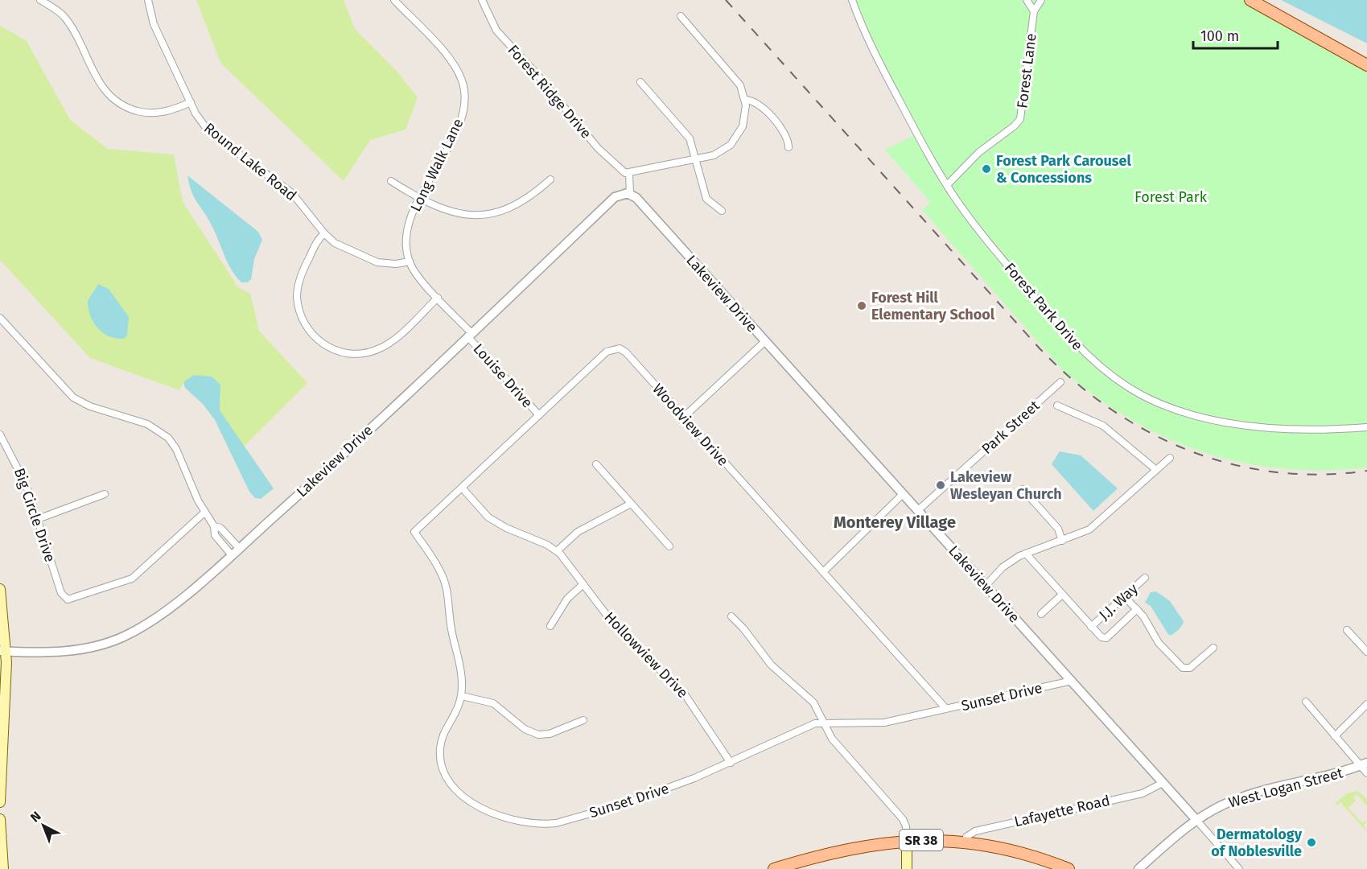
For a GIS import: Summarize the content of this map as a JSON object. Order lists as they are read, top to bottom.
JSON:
{
  "streets": {
    "main road": ["SR 38"],
    "street": [
      "Forest Lane",
      "Forest Ridge Drive",
      "Round Lake Road",
      "Long Walk Lane",
      "Lakeview Drive",
      "Forest Park Drive",
      "Louise Drive",
      "Woodview Drive",
      "Park Street",
      "Big Circle Drive",
      "J.J. Way",
      "Hollowview Drive",
      "Sunset Drive",
      "West Logan Street",
      "Lafayette Road"
    ]
  },
  "crossings": [
    ["Forest Lane", "Forest Park Drive"],
    ["Round Lake Road", "Long Walk Lane"],
    ["Long Walk Lane", "Lakeview Drive"],
    ["Long Walk Lane", "Louise Drive"],
    ["Lakeview Drive", "Louise Drive"],
    ["Lakeview Drive", "Park Street"],
    ["Lakeview Drive", "Sunset Drive"],
    ["Lakeview Drive", "West Logan Street"],
    ["Lakeview Drive", "Lafayette Road"],
    ["Louise Drive", "Woodview Drive"],
    ["Woodview Drive", "Hollowview Drive"],
    ["Woodview Drive", "Sunset Drive"],
    ["Hollowview Drive", "Sunset Drive"],
    ["Lafayette Road", "SR 38"]
  ],
  "districts": ["Monterey Village"],
  "parks": ["Forest Park"],
  "places": [
    "Forest Park Carousel & Concessions",
    "Forest Hill Elementary School",
    "Lakeview Wesleyan Church",
    "Dermatology of Noblesville"
  ],
  "scale_bar": "100 m",
  "north": "top left"
}
